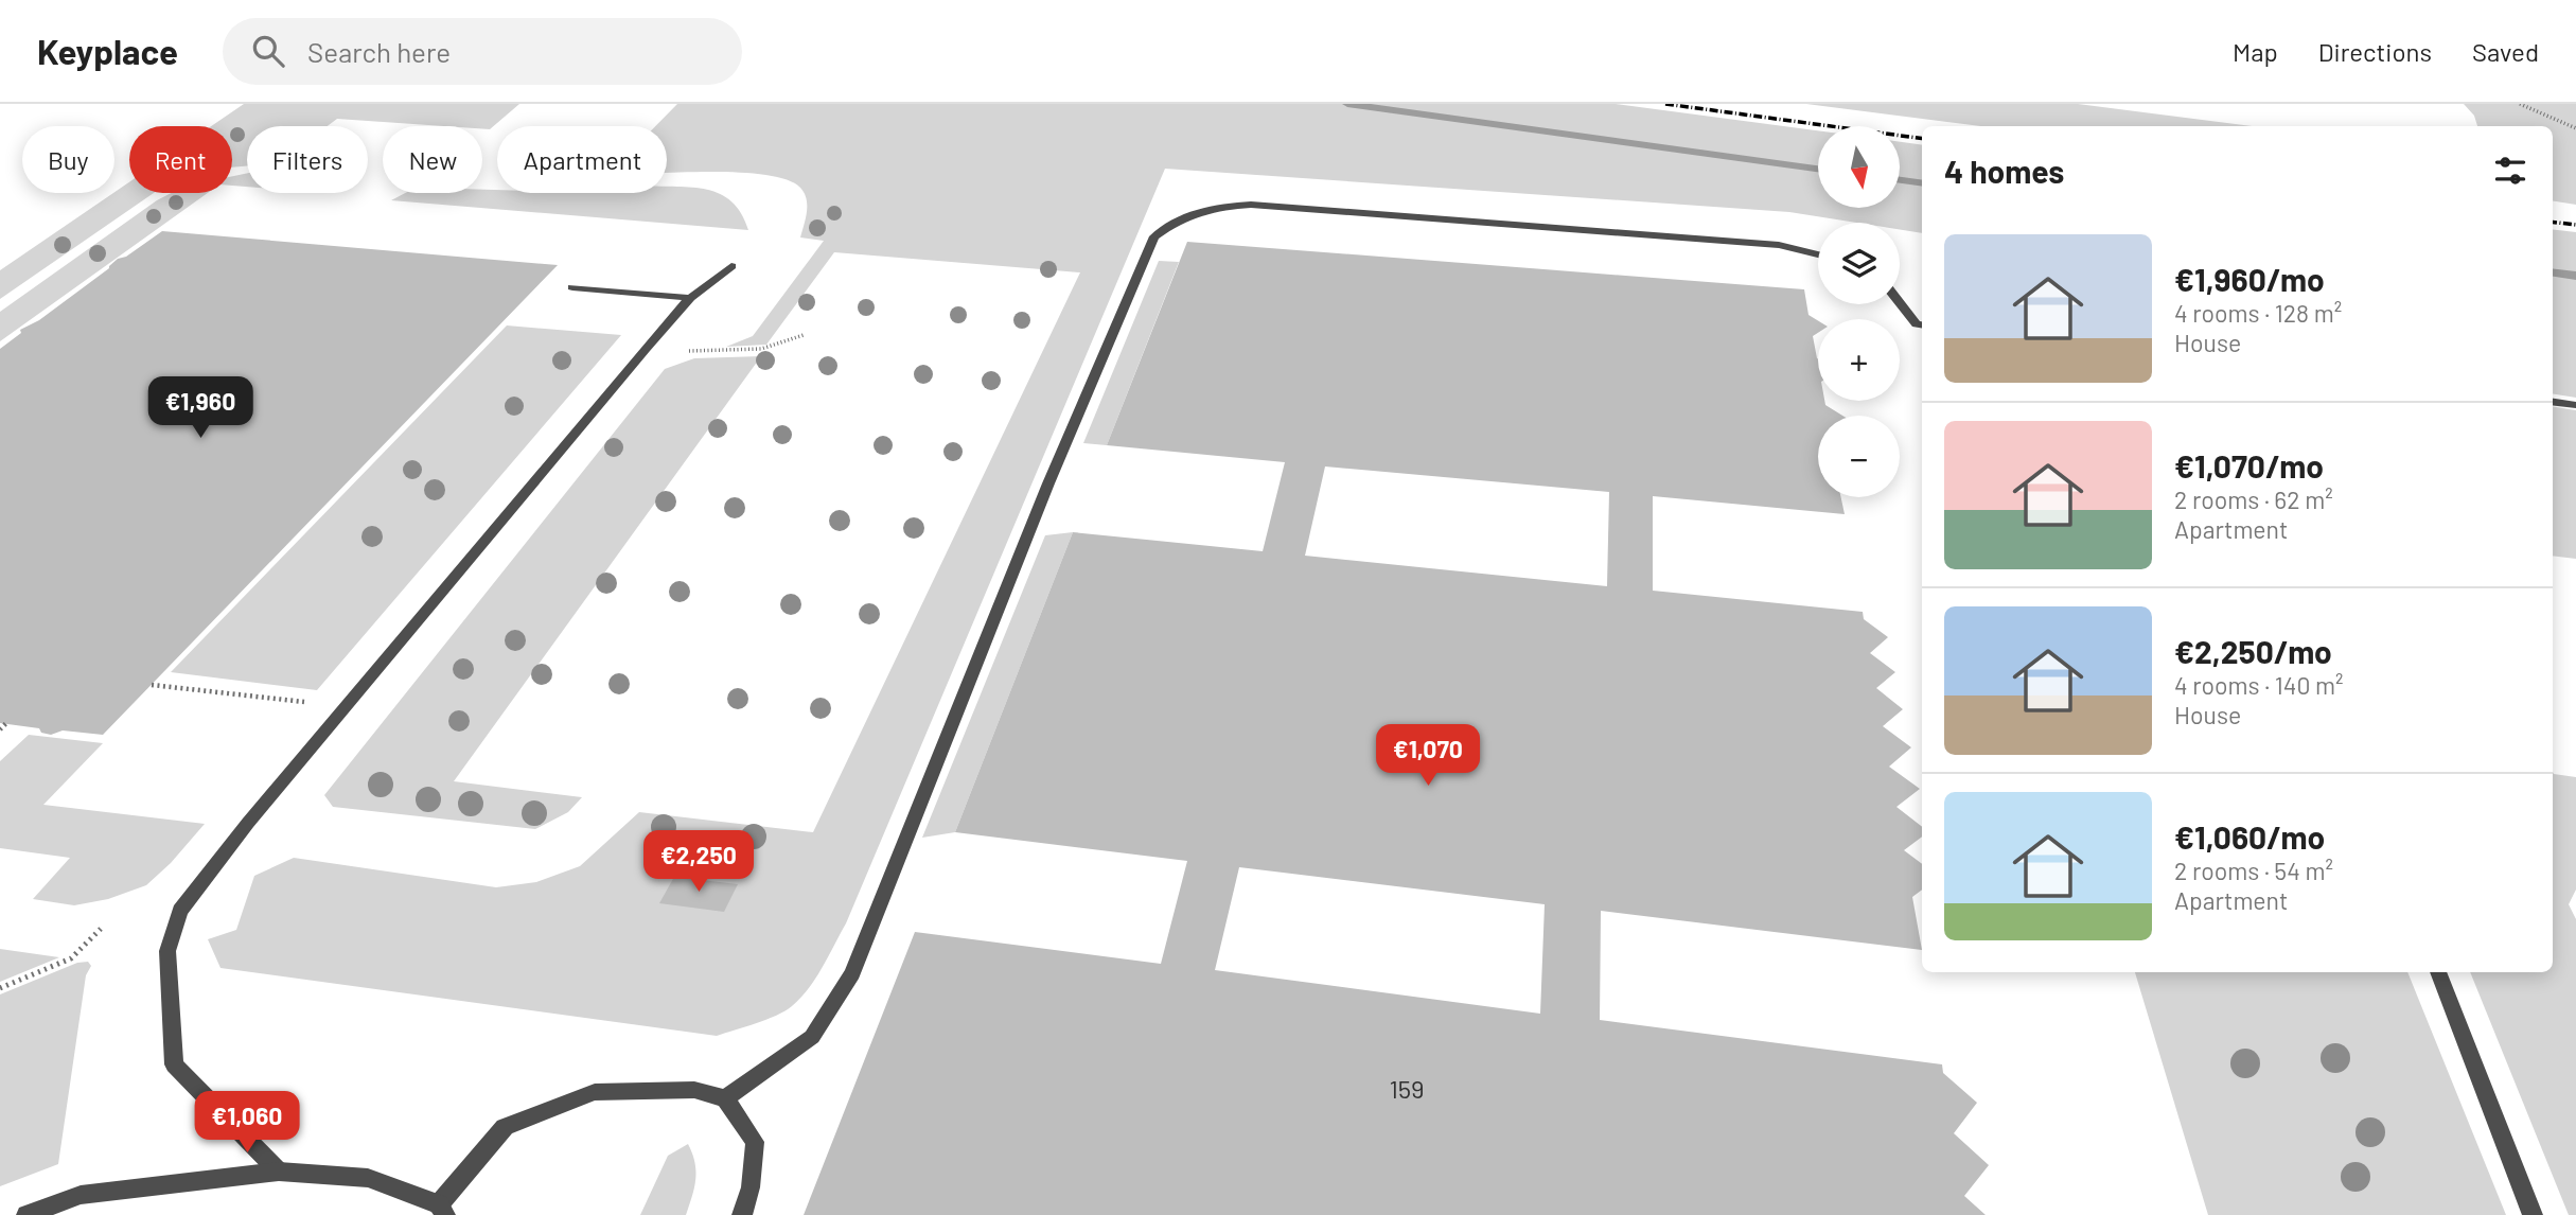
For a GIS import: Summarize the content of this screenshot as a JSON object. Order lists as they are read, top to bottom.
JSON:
{
  "house_numbers": ["159"],
  "north": "bottom",
  "page": {
    "header": "Keyplace",
    "search": "Search here",
    "nav": ["Map", "Directions", "Saved"],
    "map_buttons": ["+", "−"],
    "chip": [
      "Buy",
      "Rent",
      "Filters",
      "New",
      "Apartment"
    ],
    "heading": "4 homes",
    "list": [
      {
        "name": "€1,960/mo",
        "note": "4 rooms · 128 m² · House"
      },
      {
        "name": "€1,070/mo",
        "note": "2 rooms · 62 m² · Apartment"
      },
      {
        "name": "€2,250/mo",
        "note": "4 rooms · 140 m² · House"
      },
      {
        "name": "€1,060/mo",
        "note": "2 rooms · 54 m² · Apartment"
      }
    ],
    "price": [
      "€1,960",
      "€1,070",
      "€2,250",
      "€1,060"
    ]
  }
}
